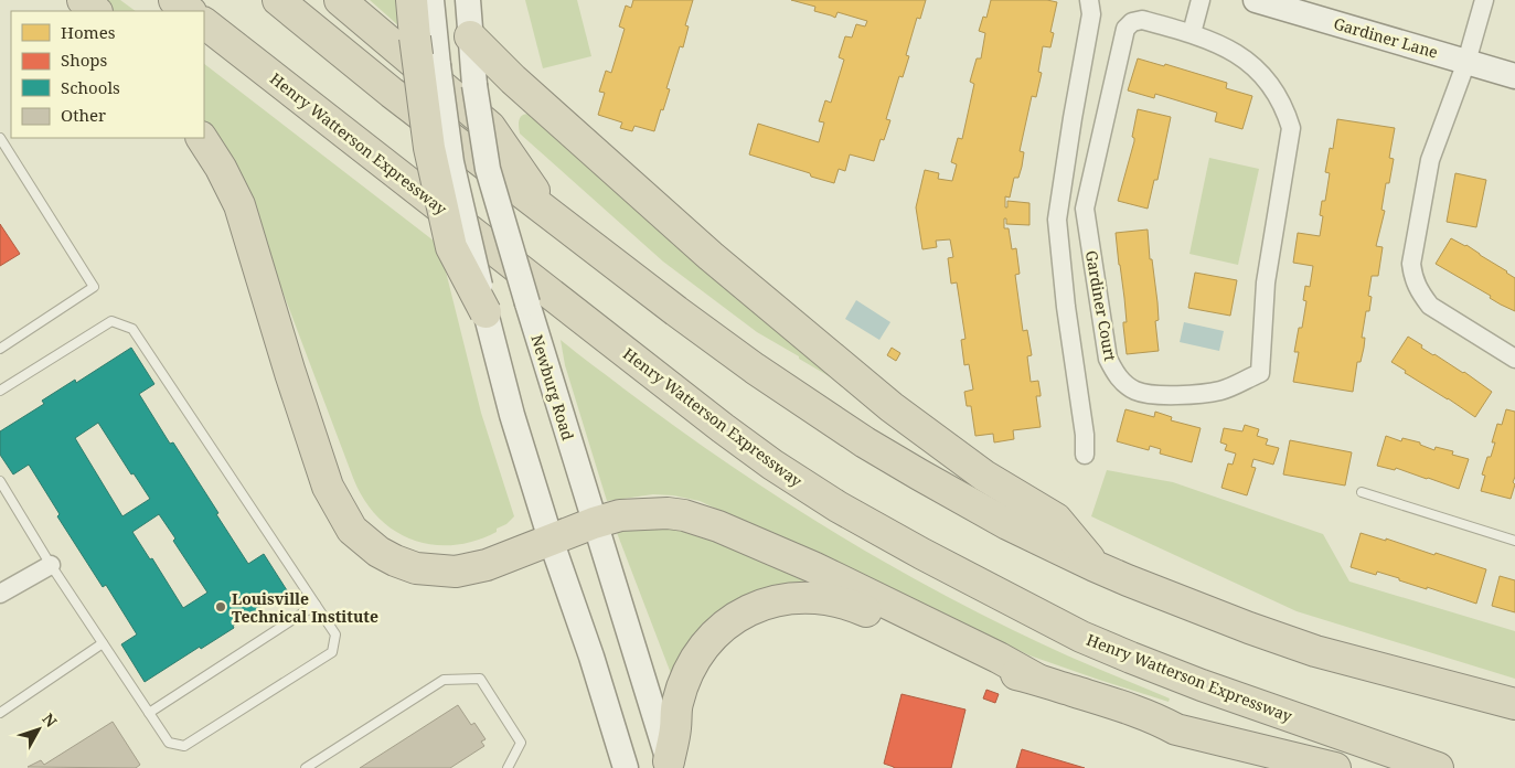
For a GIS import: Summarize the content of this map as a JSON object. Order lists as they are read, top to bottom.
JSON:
{
  "streets": {
    "highway": ["Henry Watterson Expressway"],
    "main road": ["Gardiner Lane", "Newburg Road"],
    "street": ["Gardiner Court"]
  },
  "places": ["Louisville Technical Institute"],
  "legend": [
    "Homes",
    "Shops",
    "Schools",
    "Other"
  ],
  "north": "top right"
}
